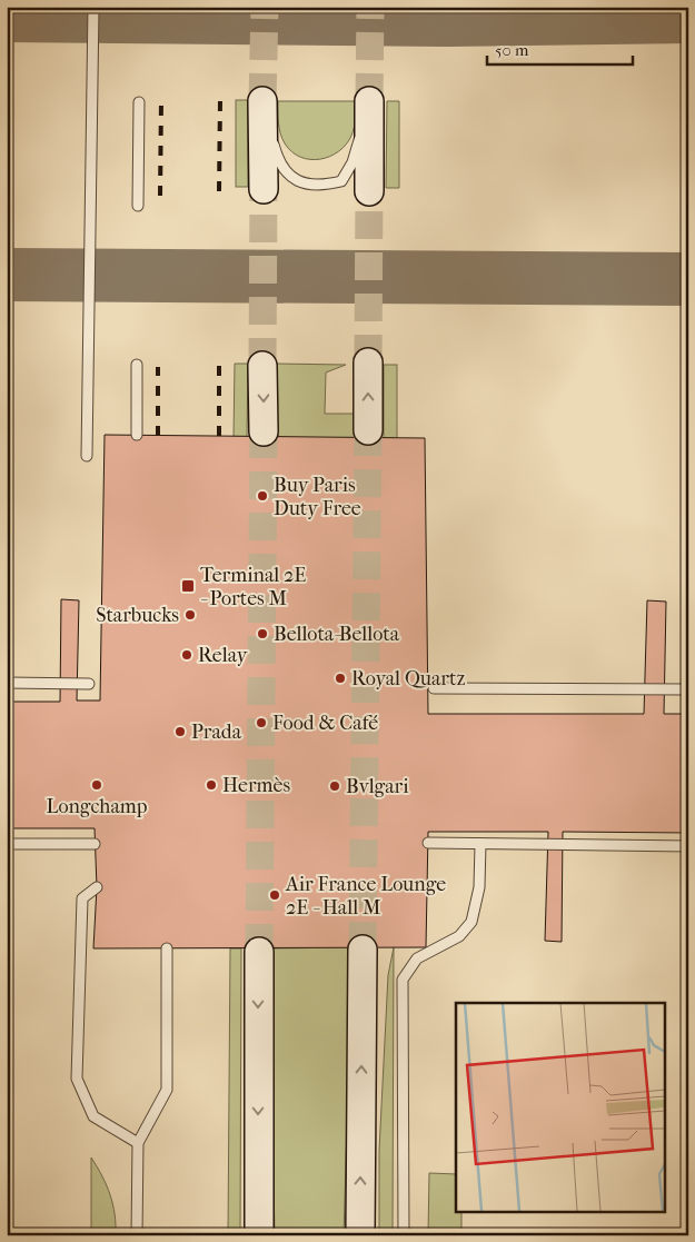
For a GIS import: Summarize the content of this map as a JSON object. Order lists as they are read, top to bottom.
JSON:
{
  "places": {
    "other": [
      "Buy Paris Duty Free",
      "Starbucks",
      "Bellota-Bellota",
      "Relay",
      "Royal Quartz",
      "Food & Café",
      "Prada",
      "Longchamp",
      "Hermès",
      "Bvlgari",
      "Air France Lounge 2E - Hall M"
    ],
    "transit": ["Terminal 2E - Portes M"]
  },
  "scale_bar": "50 m"
}
